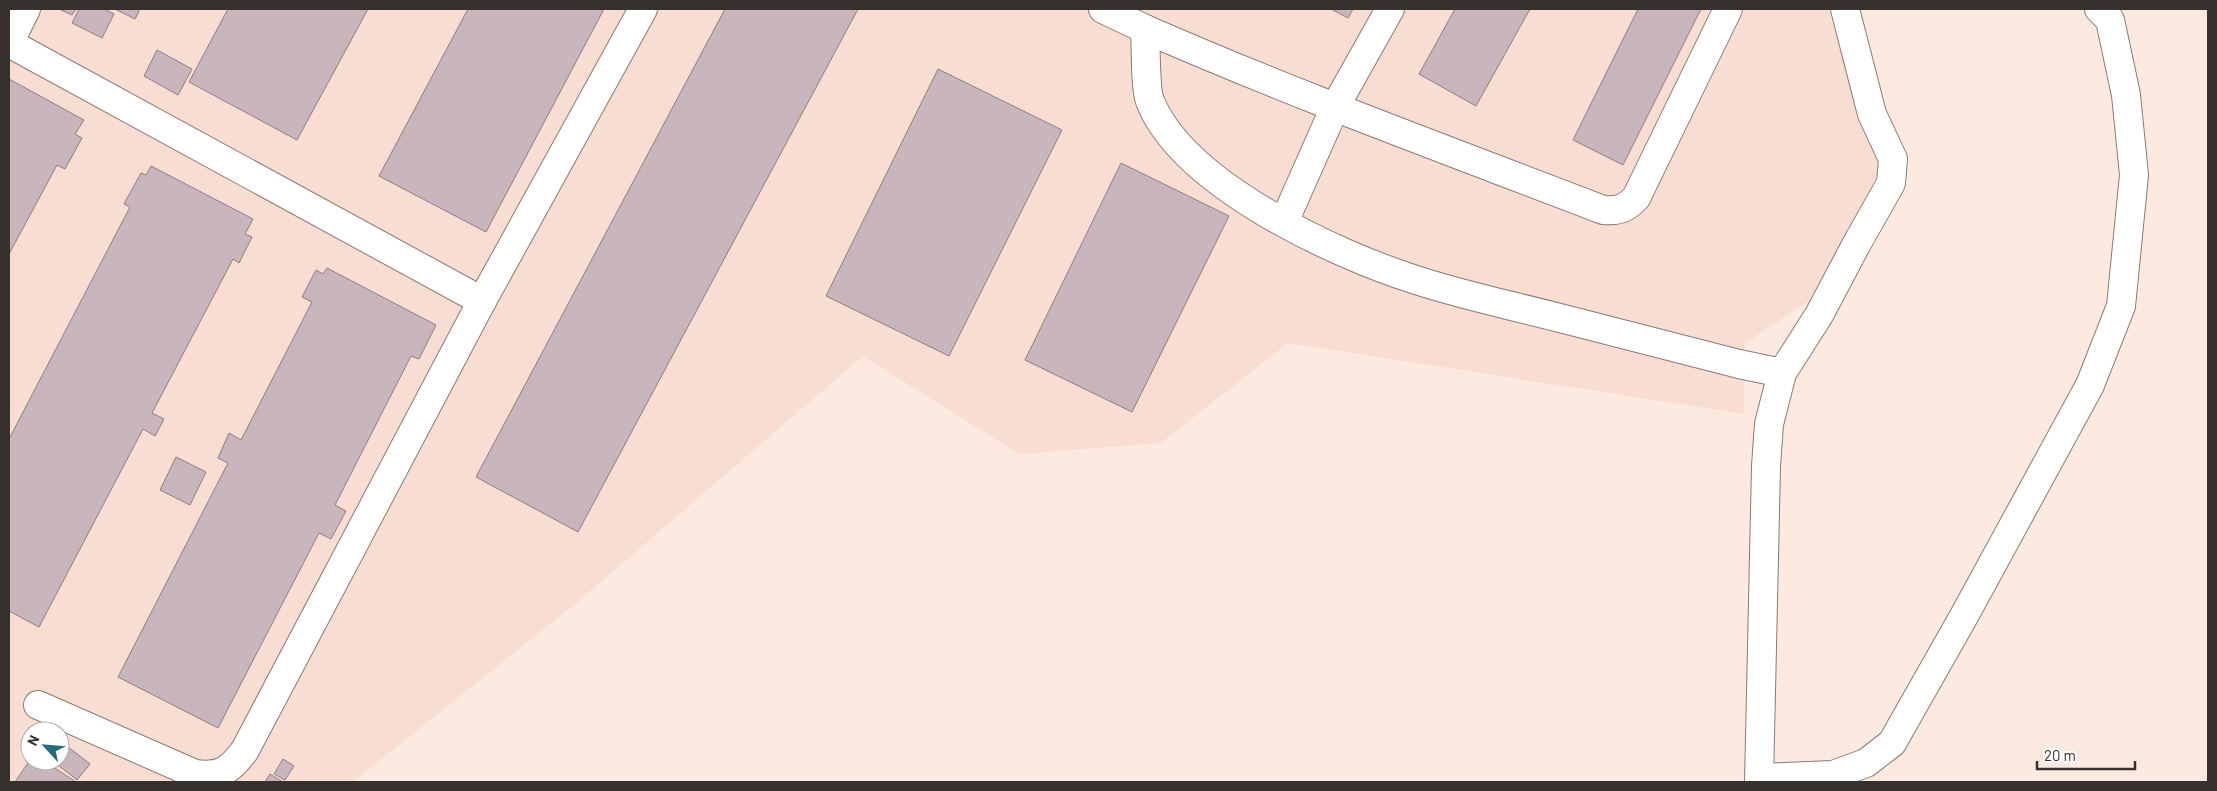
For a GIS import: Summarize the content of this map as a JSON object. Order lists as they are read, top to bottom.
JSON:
{
  "scale_bar": "20 m",
  "north": "top left"
}
